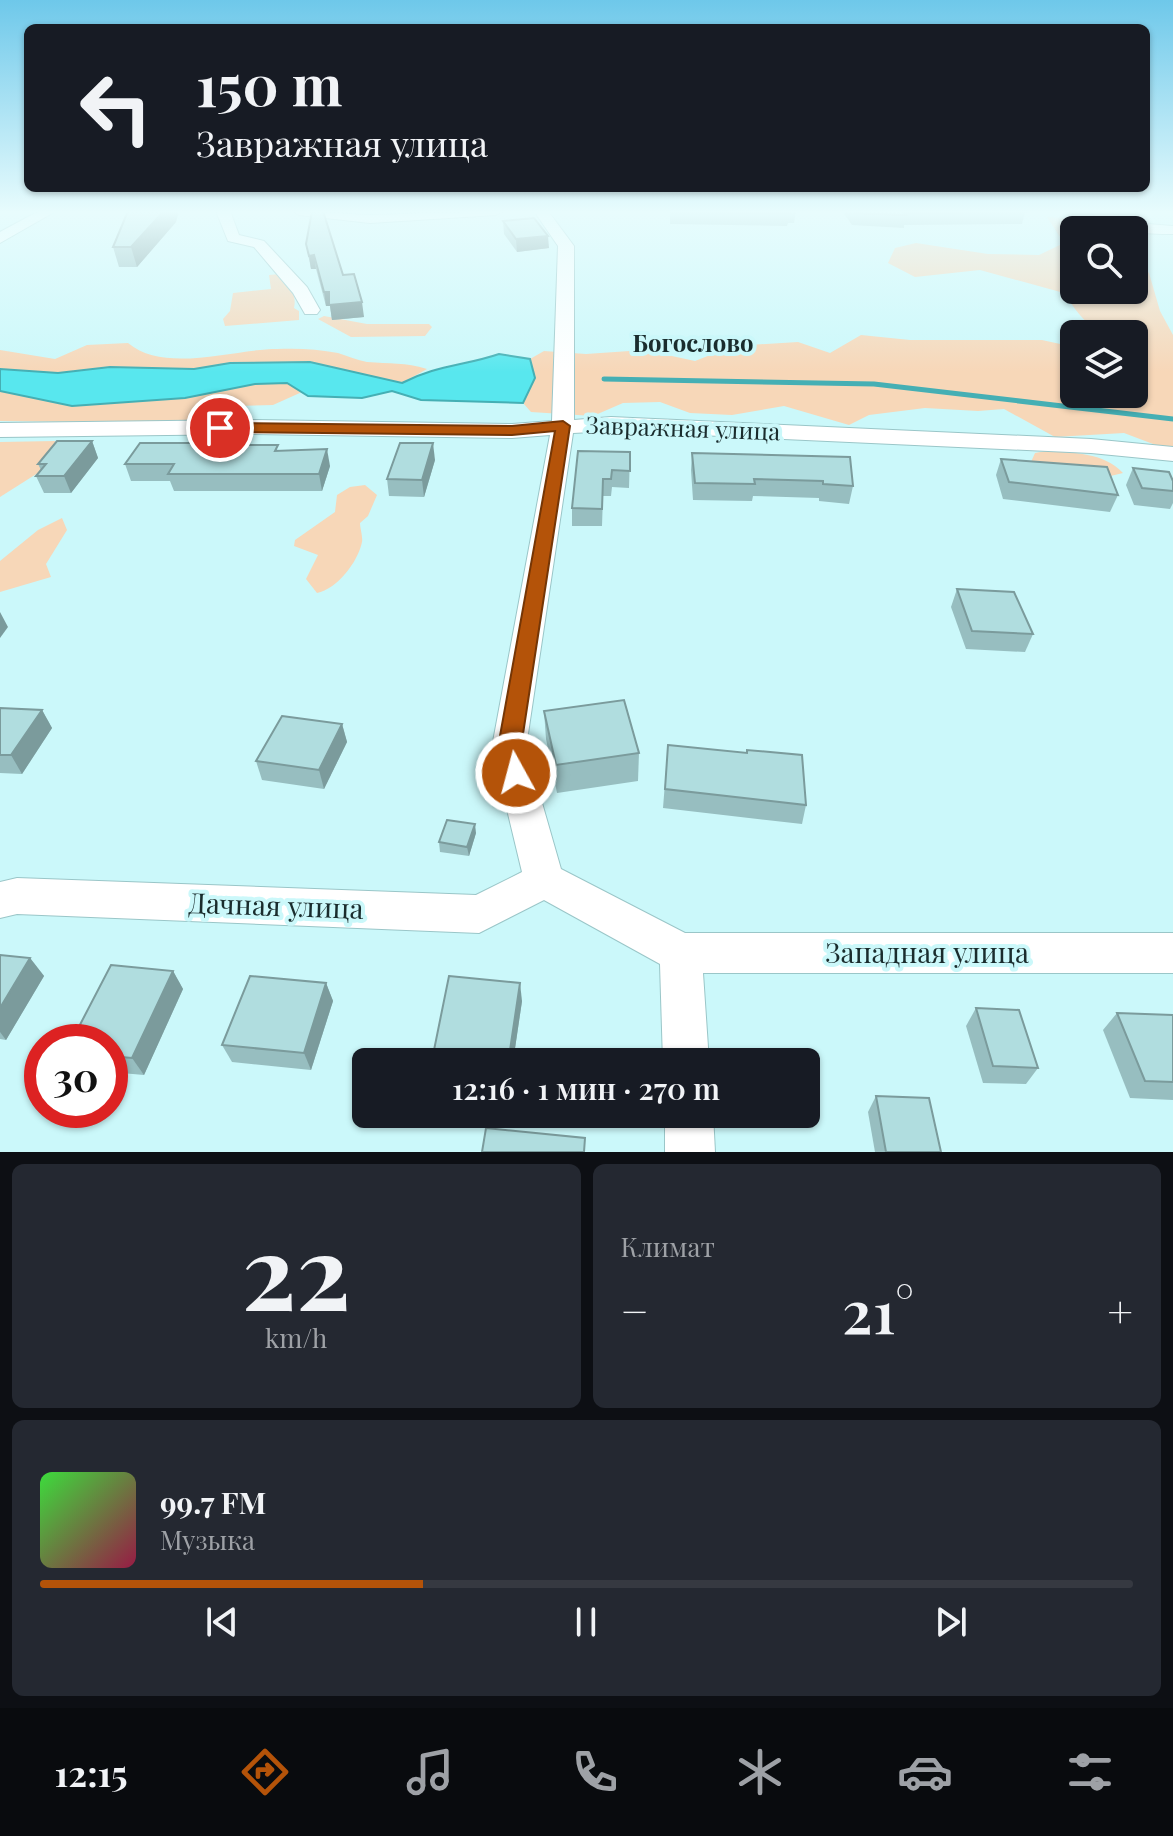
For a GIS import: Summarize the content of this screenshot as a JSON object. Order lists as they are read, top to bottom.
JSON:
{
  "streets": {
    "street": ["Завражная улица", "Дачная улица", "Западная улица"]
  },
  "districts": ["Богослово"],
  "page": {
    "turn": ["150 m", "Завражная улица"],
    "limit": "30",
    "trip": "12:16 · 1 мин · 270 m",
    "tile": [
      ["22", "km/h"],
      "Климат"
    ],
    "heat": ["−", "21°", "+"],
    "song": ["99.7 FM", "Музыка"],
    "tabs": "12:15"
  }
}
